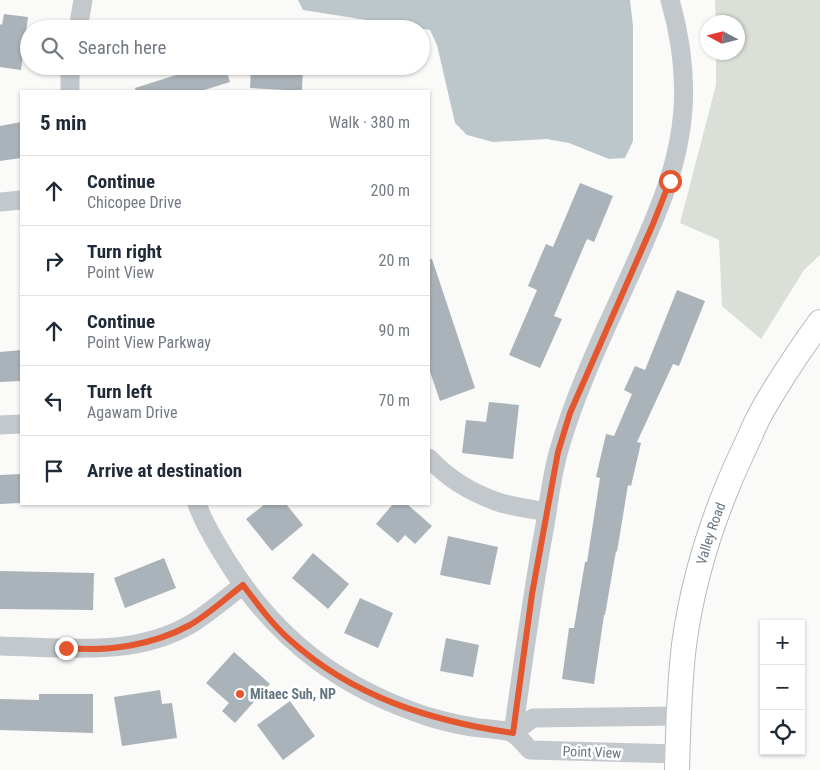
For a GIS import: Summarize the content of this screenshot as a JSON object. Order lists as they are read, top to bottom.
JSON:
{
  "streets": {
    "main road": ["Valley Road"],
    "street": ["Point View"]
  },
  "crossings": [
    ["Valley Road", "Point View"]
  ],
  "places": ["Mitaec Suh, NP"],
  "north": "left",
  "page": {
    "search": "Search here",
    "heading": ["5 min", "Walk · 380 m"],
    "list": [
      ["Continue", "Chicopee Drive", "200 m"],
      ["Turn right", "Point View", "20 m"],
      ["Continue", "Point View Parkway", "90 m"],
      ["Turn left", "Agawam Drive", "70 m"],
      "Arrive at destination"
    ],
    "map_buttons": ["+", "−"]
  }
}
